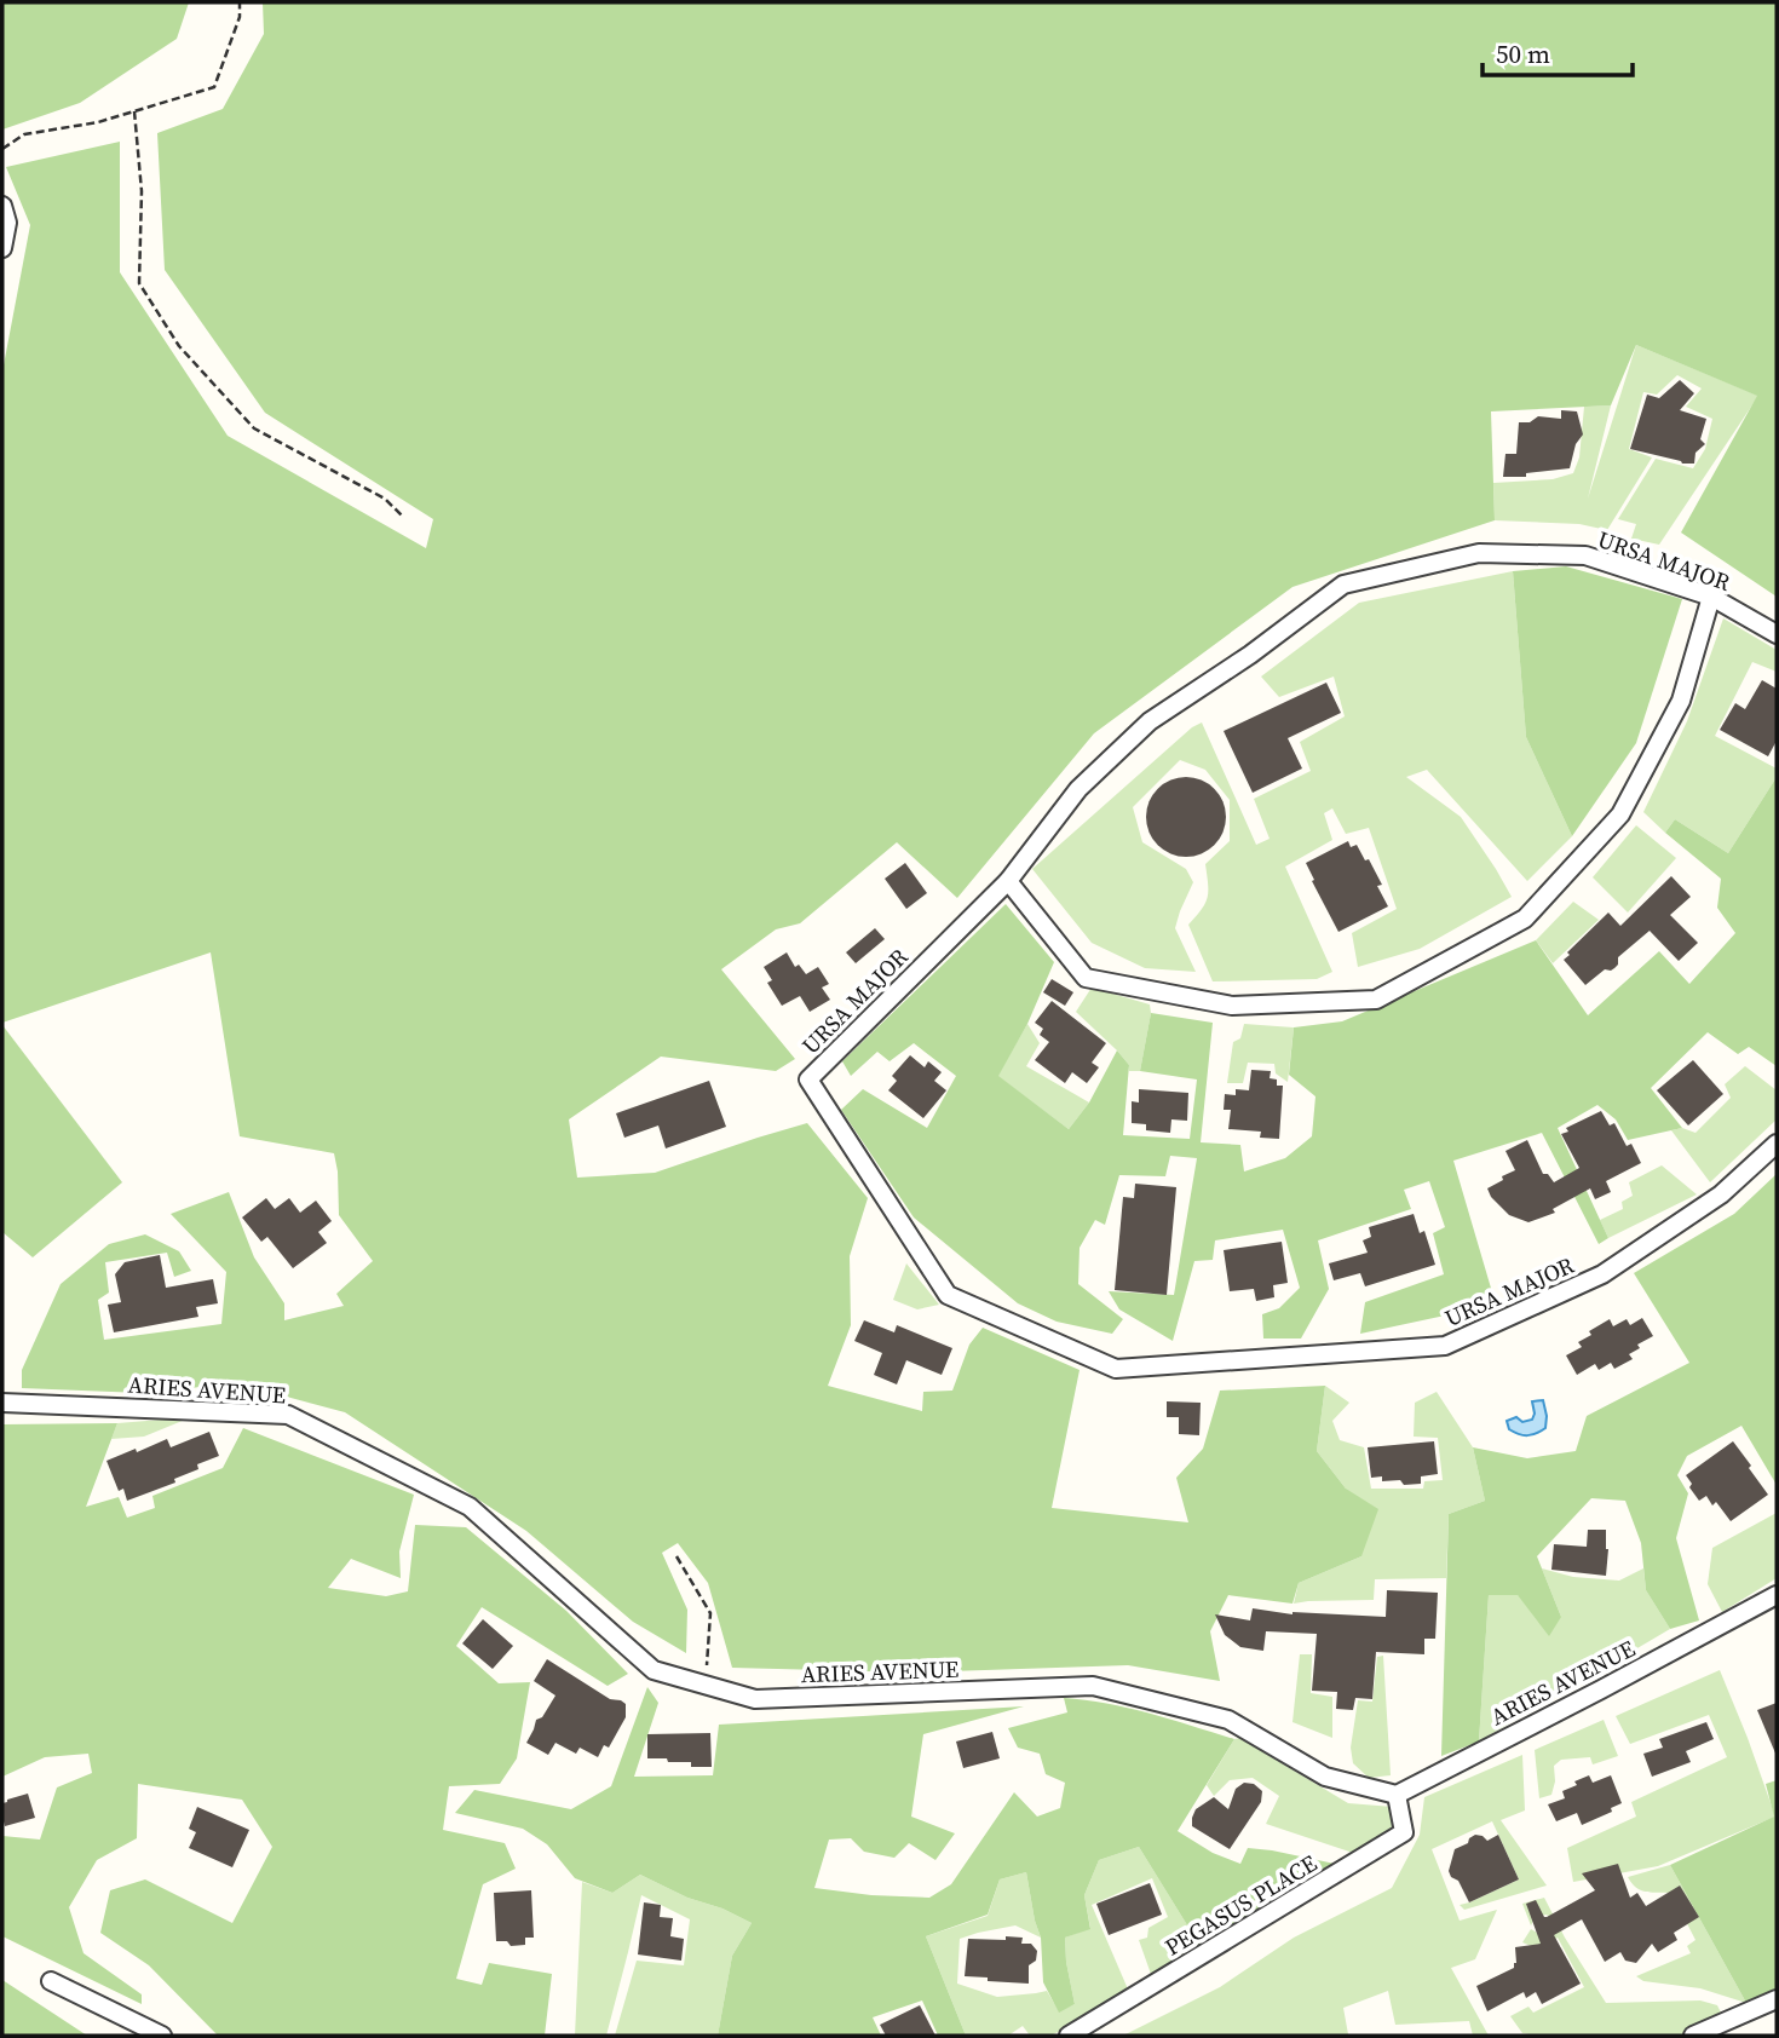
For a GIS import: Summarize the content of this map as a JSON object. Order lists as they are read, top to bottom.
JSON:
{
  "streets": {
    "street": ["URSA MAJOR", "ARIES AVENUE", "PEGASUS PLACE"]
  },
  "crossings": [
    ["ARIES AVENUE", "PEGASUS PLACE"]
  ],
  "scale_bar": "50 m"
}
